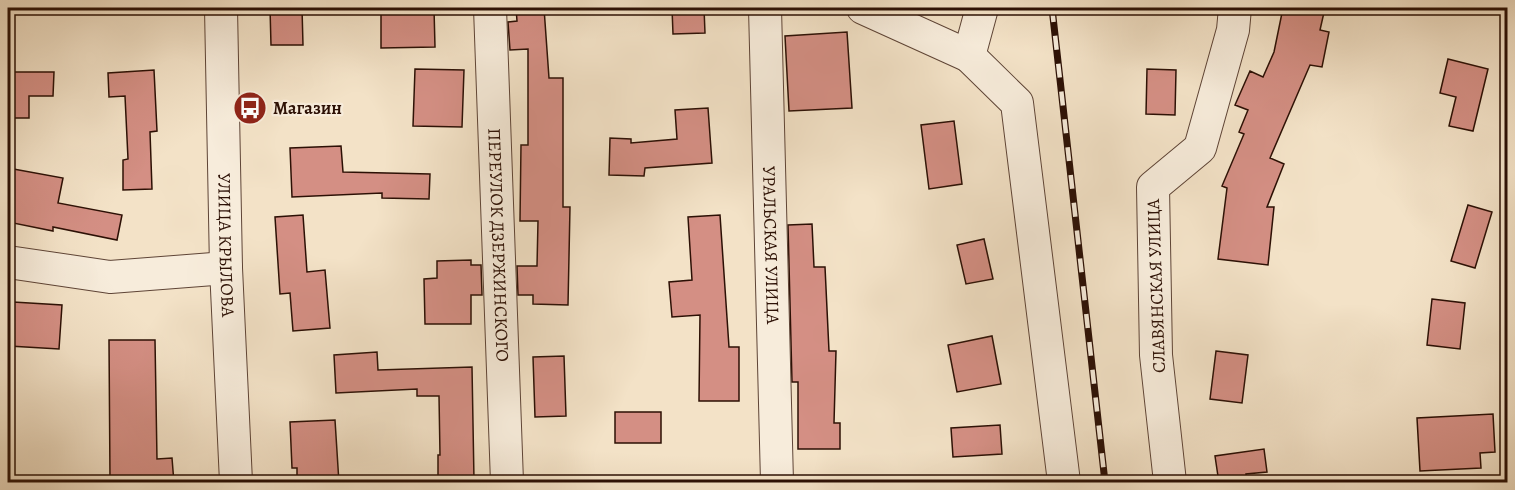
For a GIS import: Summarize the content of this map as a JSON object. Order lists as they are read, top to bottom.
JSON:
{
  "streets": {
    "street": [
      "УЛИЦА КРЫЛОВА",
      "ПЕРЕУЛОК ДЗЕРЖИНСКОГО",
      "УРАЛЬСКАЯ УЛИЦА",
      "СЛАВЯНСКАЯ УЛИЦА"
    ]
  },
  "places": {
    "bus stop": ["Магазин"]
  }
}
